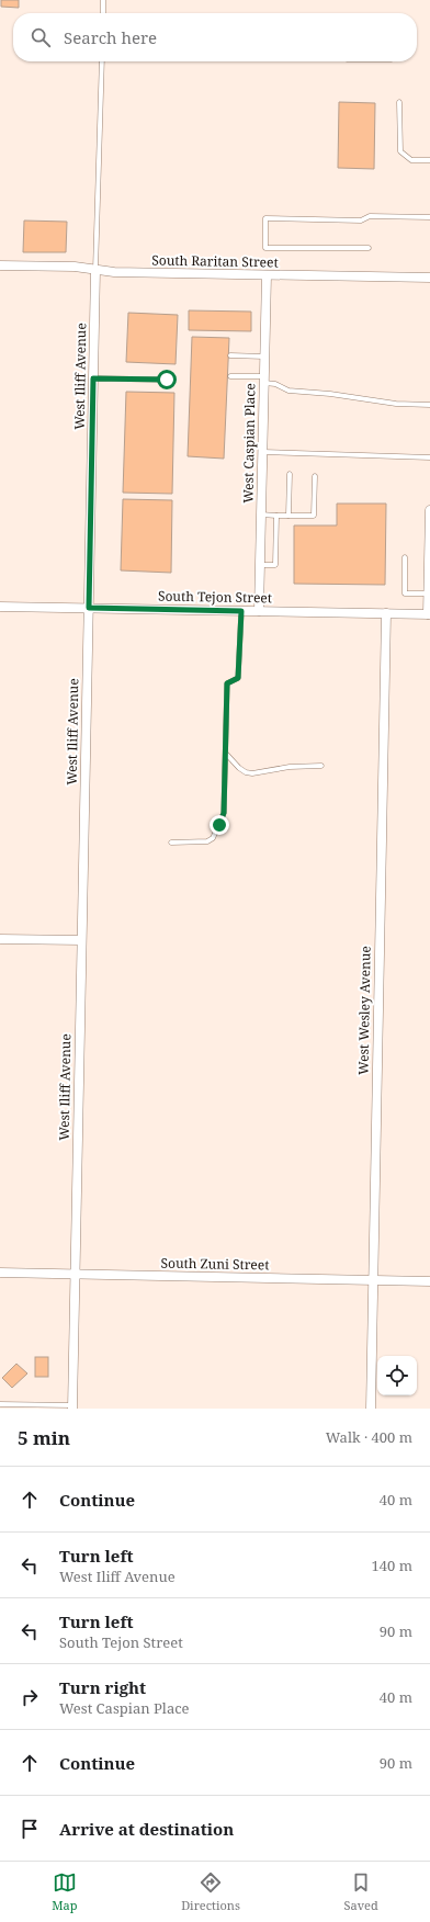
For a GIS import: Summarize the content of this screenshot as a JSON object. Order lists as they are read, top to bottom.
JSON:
{
  "streets": {
    "street": [
      "South Raritan Street",
      "West Iliff Avenue",
      "West Caspian Place",
      "South Tejon Street",
      "West Wesley Avenue",
      "South Zuni Street"
    ]
  },
  "crossings": [
    ["South Raritan Street", "West Iliff Avenue"],
    ["South Raritan Street", "West Caspian Place"],
    ["West Iliff Avenue", "South Tejon Street"],
    ["West Iliff Avenue", "South Zuni Street"],
    ["West Caspian Place", "South Tejon Street"],
    ["South Tejon Street", "West Wesley Avenue"],
    ["West Wesley Avenue", "South Zuni Street"]
  ],
  "page": {
    "search": "Search here",
    "heading": ["5 min", "Walk · 400 m"],
    "list": [
      ["Continue", "40 m"],
      ["Turn left", "West Iliff Avenue", "140 m"],
      ["Turn left", "South Tejon Street", "90 m"],
      ["Turn right", "West Caspian Place", "40 m"],
      ["Continue", "90 m"],
      "Arrive at destination"
    ],
    "nav": ["Map", "Directions", "Saved"]
  }
}
